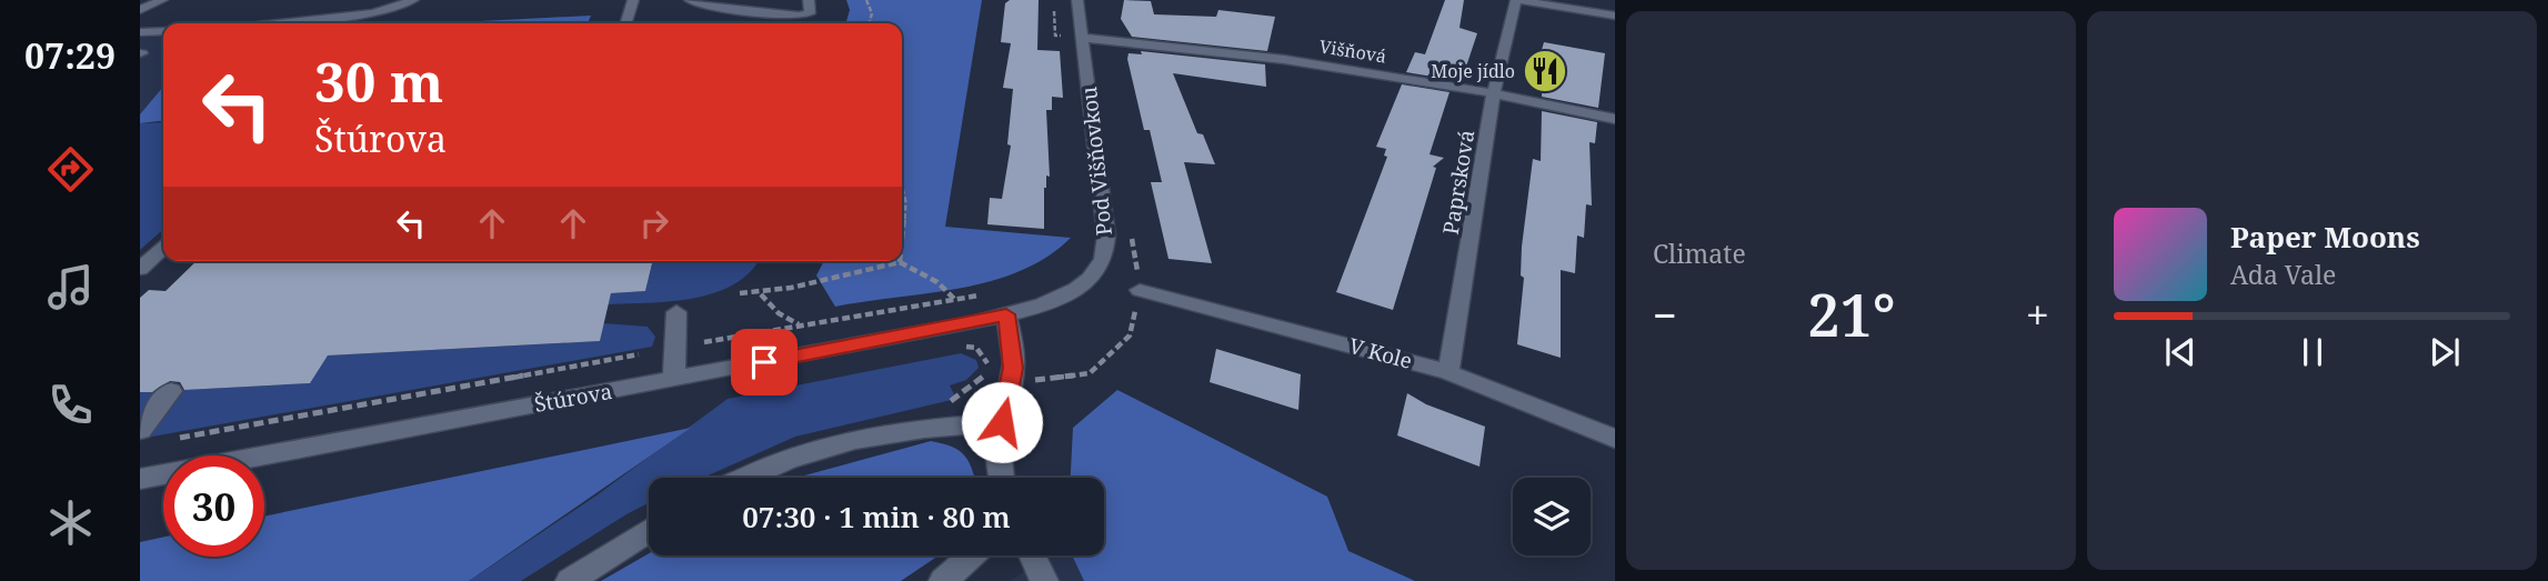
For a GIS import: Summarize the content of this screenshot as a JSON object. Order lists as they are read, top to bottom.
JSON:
{
  "streets": {
    "street": [
      "Višňová",
      "Pod Višňovkou",
      "Paprsková",
      "V Kole",
      "Štúrova"
    ]
  },
  "crossings": [
    ["Višňová", "Pod Višňovkou"],
    ["Višňová", "Paprsková"],
    ["Pod Višňovkou", "Štúrova"],
    ["Paprsková", "V Kole"]
  ],
  "places": {
    "restaurant": ["Moje jídlo"]
  },
  "page": {
    "tabs": "07:29",
    "tile": "Climate",
    "turn": ["30 m", "Štúrova"],
    "song": ["Paper Moons", "Ada Vale"],
    "heat": ["−", "21°", "+"],
    "limit": "30",
    "trip": "07:30 · 1 min · 80 m"
  }
}
